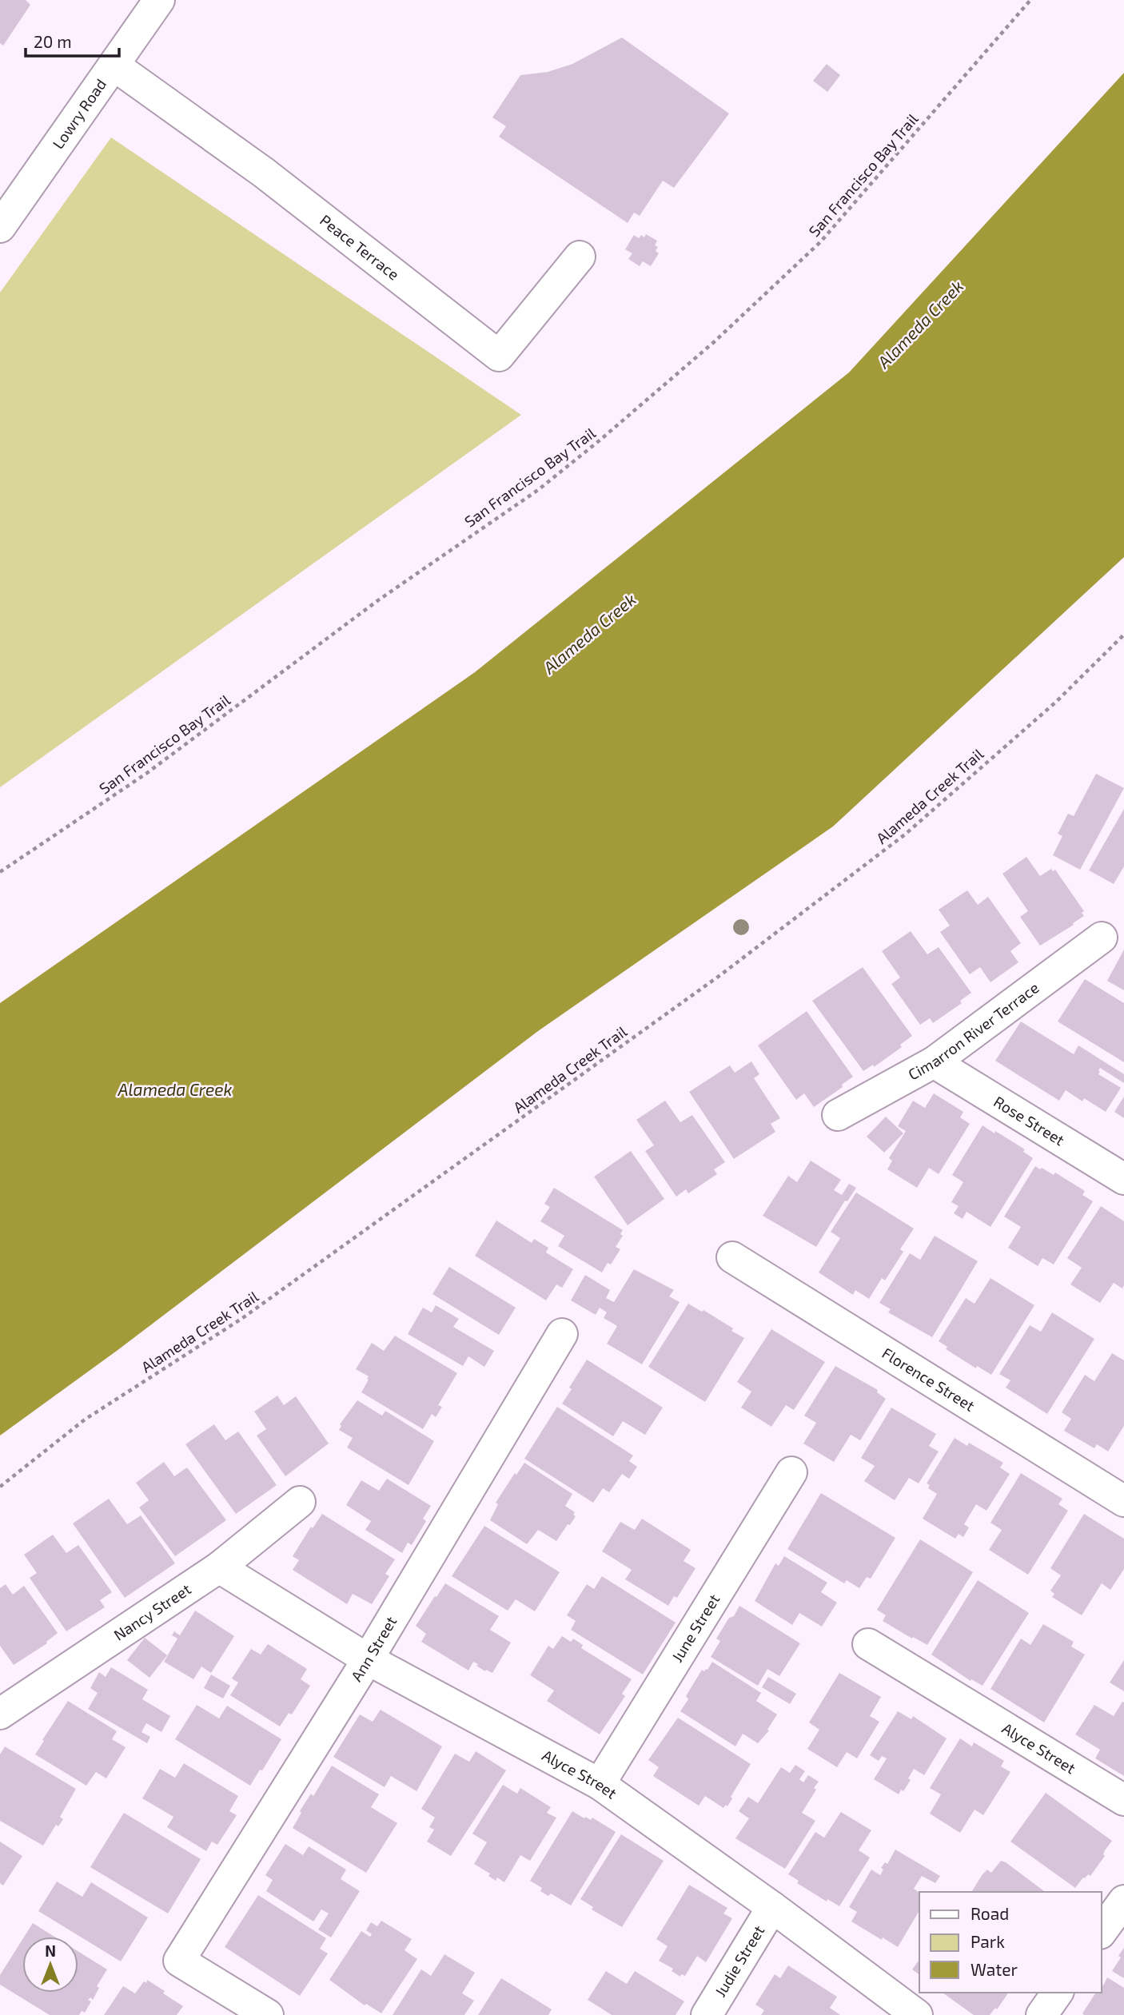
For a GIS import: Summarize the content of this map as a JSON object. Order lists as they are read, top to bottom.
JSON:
{
  "streets": {
    "street": [
      "Lowry Road",
      "Peace Terrace",
      "Cimarron River Terrace",
      "Rose Street",
      "Florence Street",
      "Nancy Street",
      "June Street",
      "Ann Street",
      "Alyce Street",
      "Judie Street"
    ],
    "path": ["San Francisco Bay Trail", "Alameda Creek Trail"]
  },
  "crossings": [
    ["Lowry Road", "Peace Terrace"],
    ["Cimarron River Terrace", "Rose Street"],
    ["Nancy Street", "Alyce Street"],
    ["June Street", "Alyce Street"],
    ["Ann Street", "Alyce Street"],
    ["Alyce Street", "Judie Street"]
  ],
  "water": ["Alameda Creek"],
  "legend": ["Road", "Park", "Water"],
  "scale_bar": "20 m",
  "north": "top"
}
